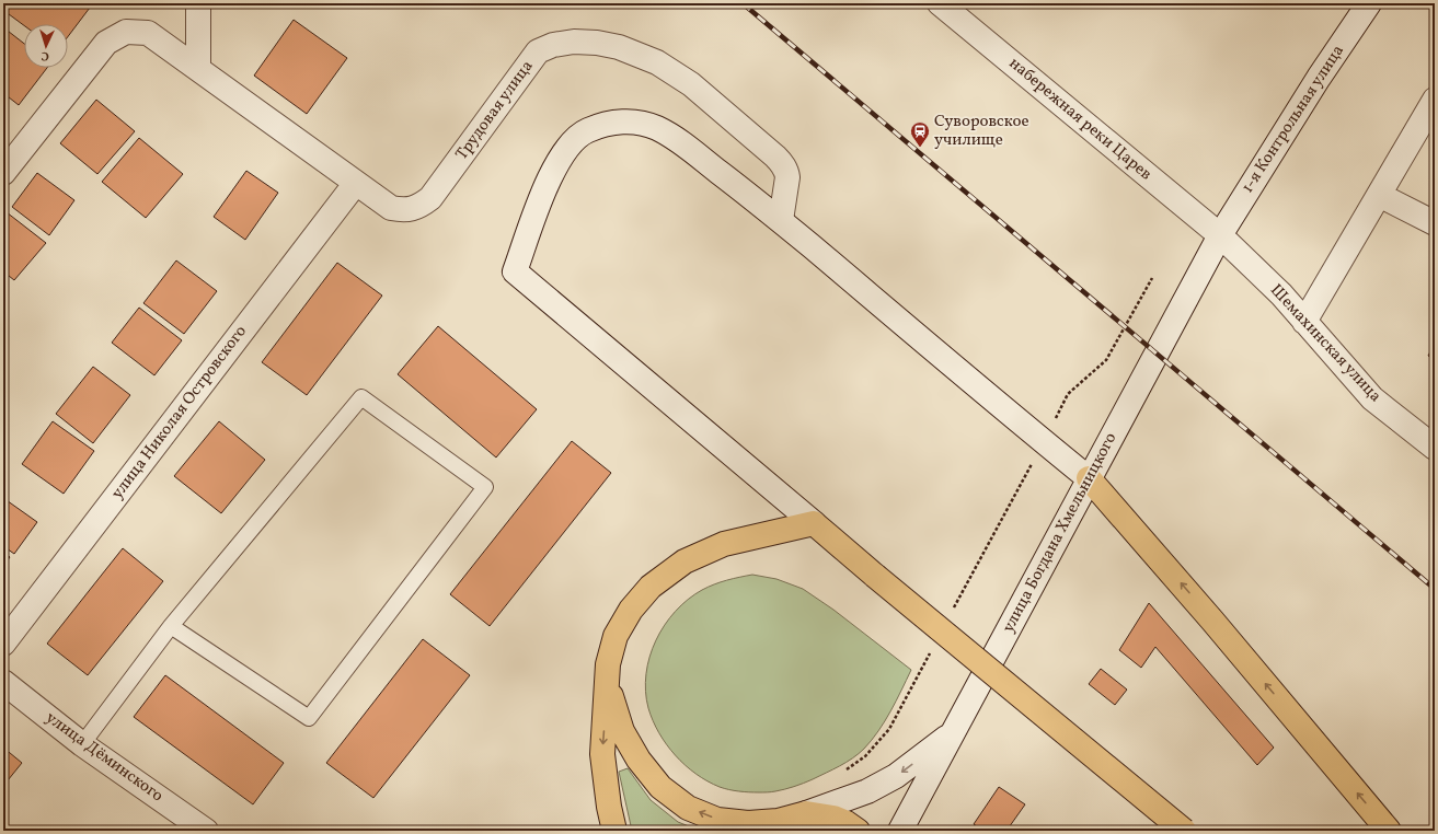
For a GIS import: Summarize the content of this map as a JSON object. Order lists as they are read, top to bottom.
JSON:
{
  "streets": {
    "street": [
      "Трудовая улица",
      "набережная реки Царев",
      "1-я Контрольная улица",
      "Шемахинская улица",
      "улица Николая Островского",
      "улица Богдана Хмельницкого",
      "улица Дёминского"
    ]
  },
  "crossings": [
    ["Трудовая улица", "улица Николая Островского"],
    ["набережная реки Царев", "1-я Контрольная улица"],
    ["набережная реки Царев", "Шемахинская улица"],
    ["набережная реки Царев", "улица Богдана Хмельницкого"],
    ["1-я Контрольная улица", "Шемахинская улица"],
    ["1-я Контрольная улица", "улица Богдана Хмельницкого"],
    ["Шемахинская улица", "улица Богдана Хмельницкого"]
  ],
  "places": {
    "station": ["Суворовское училище"]
  },
  "north": "bottom"
}
